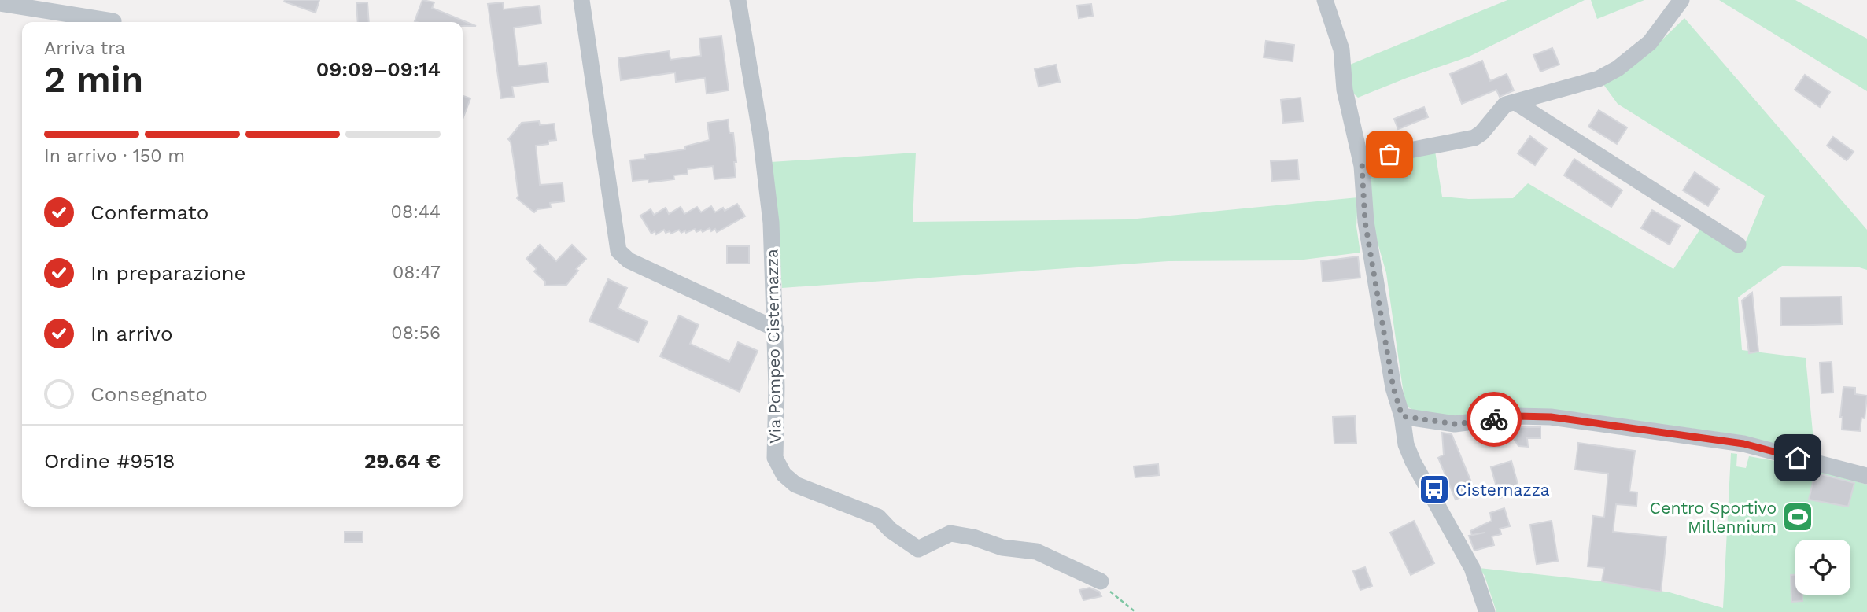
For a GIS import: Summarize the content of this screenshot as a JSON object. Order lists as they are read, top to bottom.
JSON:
{
  "streets": {
    "street": ["Via Pompeo Cisternazza"]
  },
  "places": {
    "bus stop": ["Cisternazza"],
    "sports": ["Centro Sportivo Millennium"]
  },
  "page": {
    "heading": ["2 min", "Arriva tra", "09:09–09:14"],
    "panel": ["Ordine #9518", "29.64 €"],
    "bar": "In arrivo · 150 m",
    "list": [
      ["Confermato", "08:44"],
      ["In preparazione", "08:47"],
      ["In arrivo", "08:56"],
      "Consegnato"
    ]
  }
}
